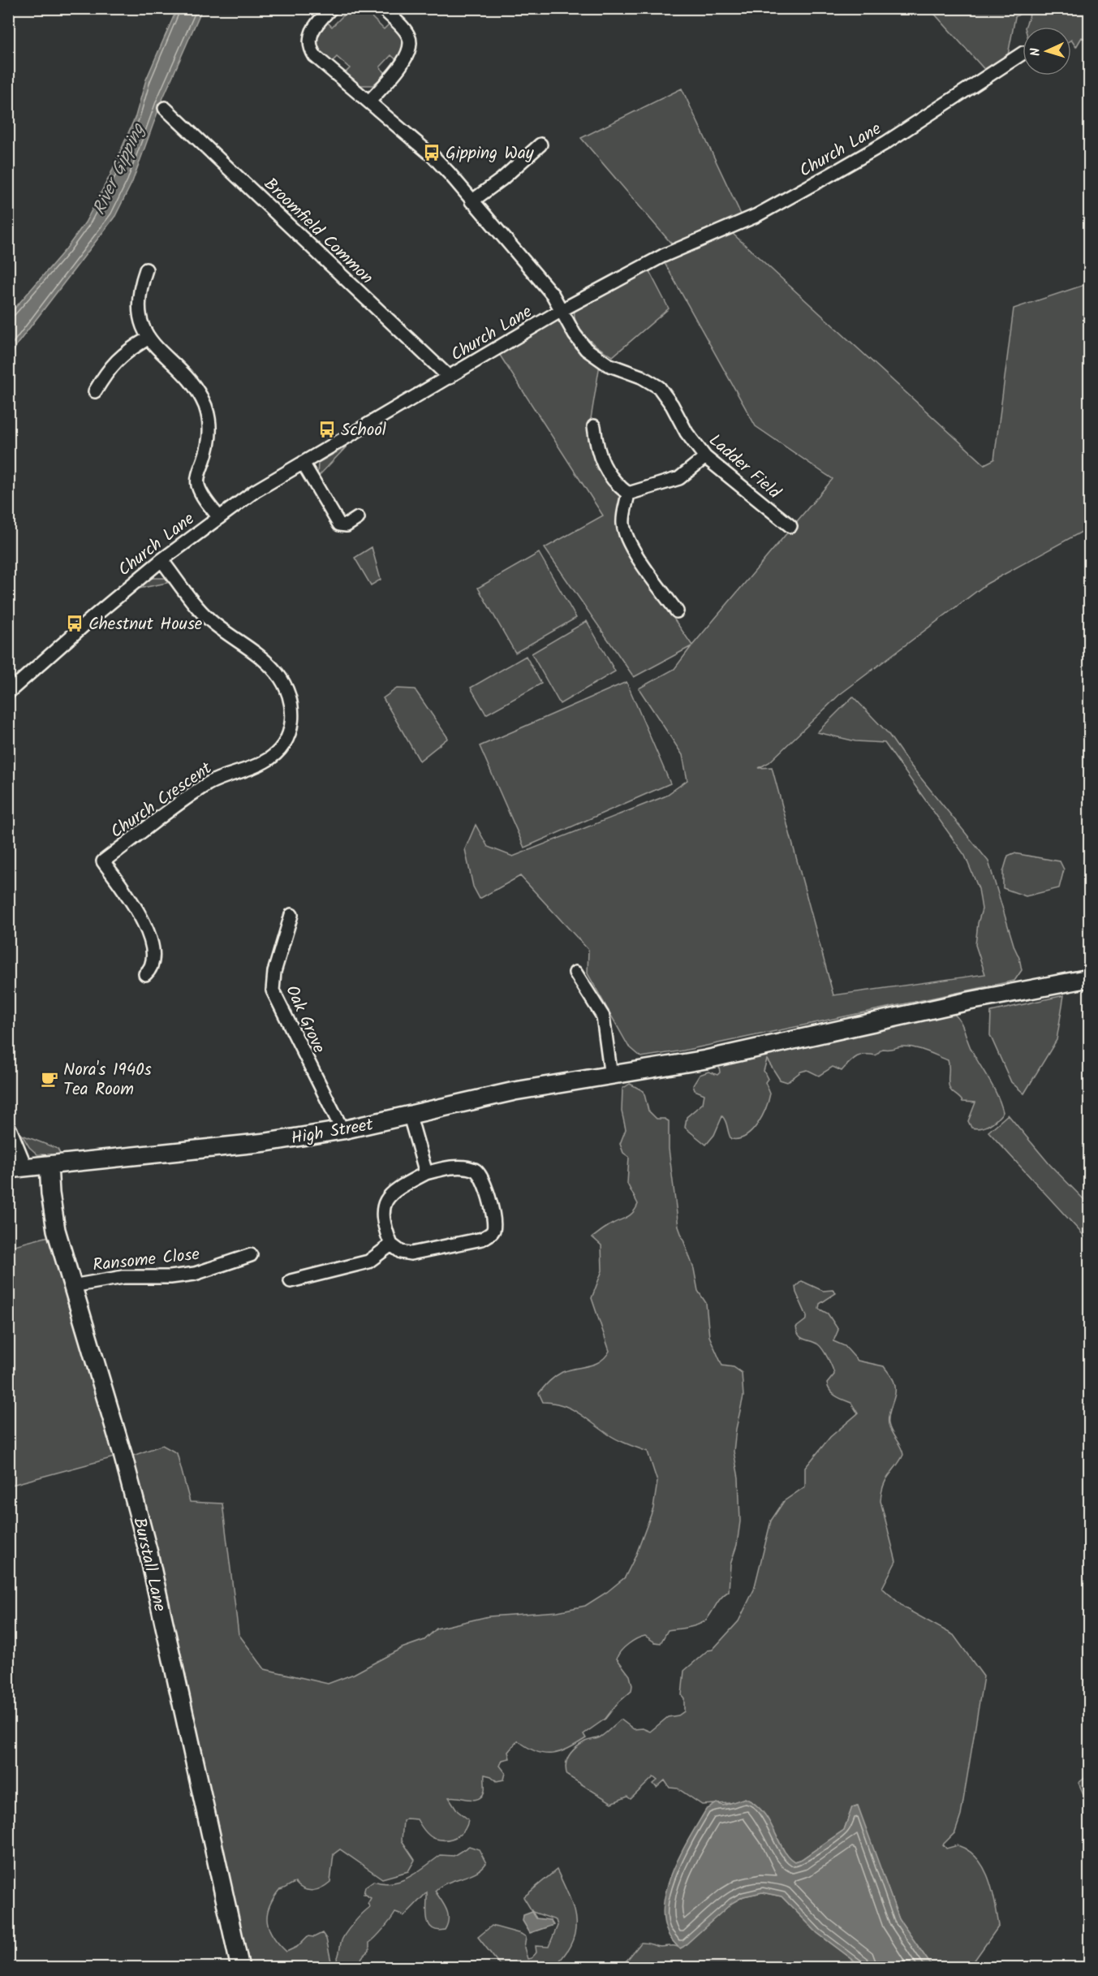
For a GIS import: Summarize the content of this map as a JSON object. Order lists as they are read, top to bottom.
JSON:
{
  "streets": {
    "main road": ["High Street", "Burstall Lane"],
    "street": [
      "Church Lane",
      "Broomfield Common",
      "Ladder Field",
      "Church Crescent",
      "Oak Grove",
      "Ransome Close"
    ]
  },
  "crossings": [
    ["Church Lane", "Broomfield Common"],
    ["Church Lane", "Ladder Field"],
    ["Church Lane", "Church Crescent"],
    ["Oak Grove", "High Street"],
    ["High Street", "Burstall Lane"],
    ["Ransome Close", "Burstall Lane"]
  ],
  "water": ["River Gipping"],
  "places": {
    "bus stop": ["Gipping Way", "School", "Chestnut House"],
    "cafe": ["Nora's 1940s Tea Room"]
  },
  "north": "left"
}
